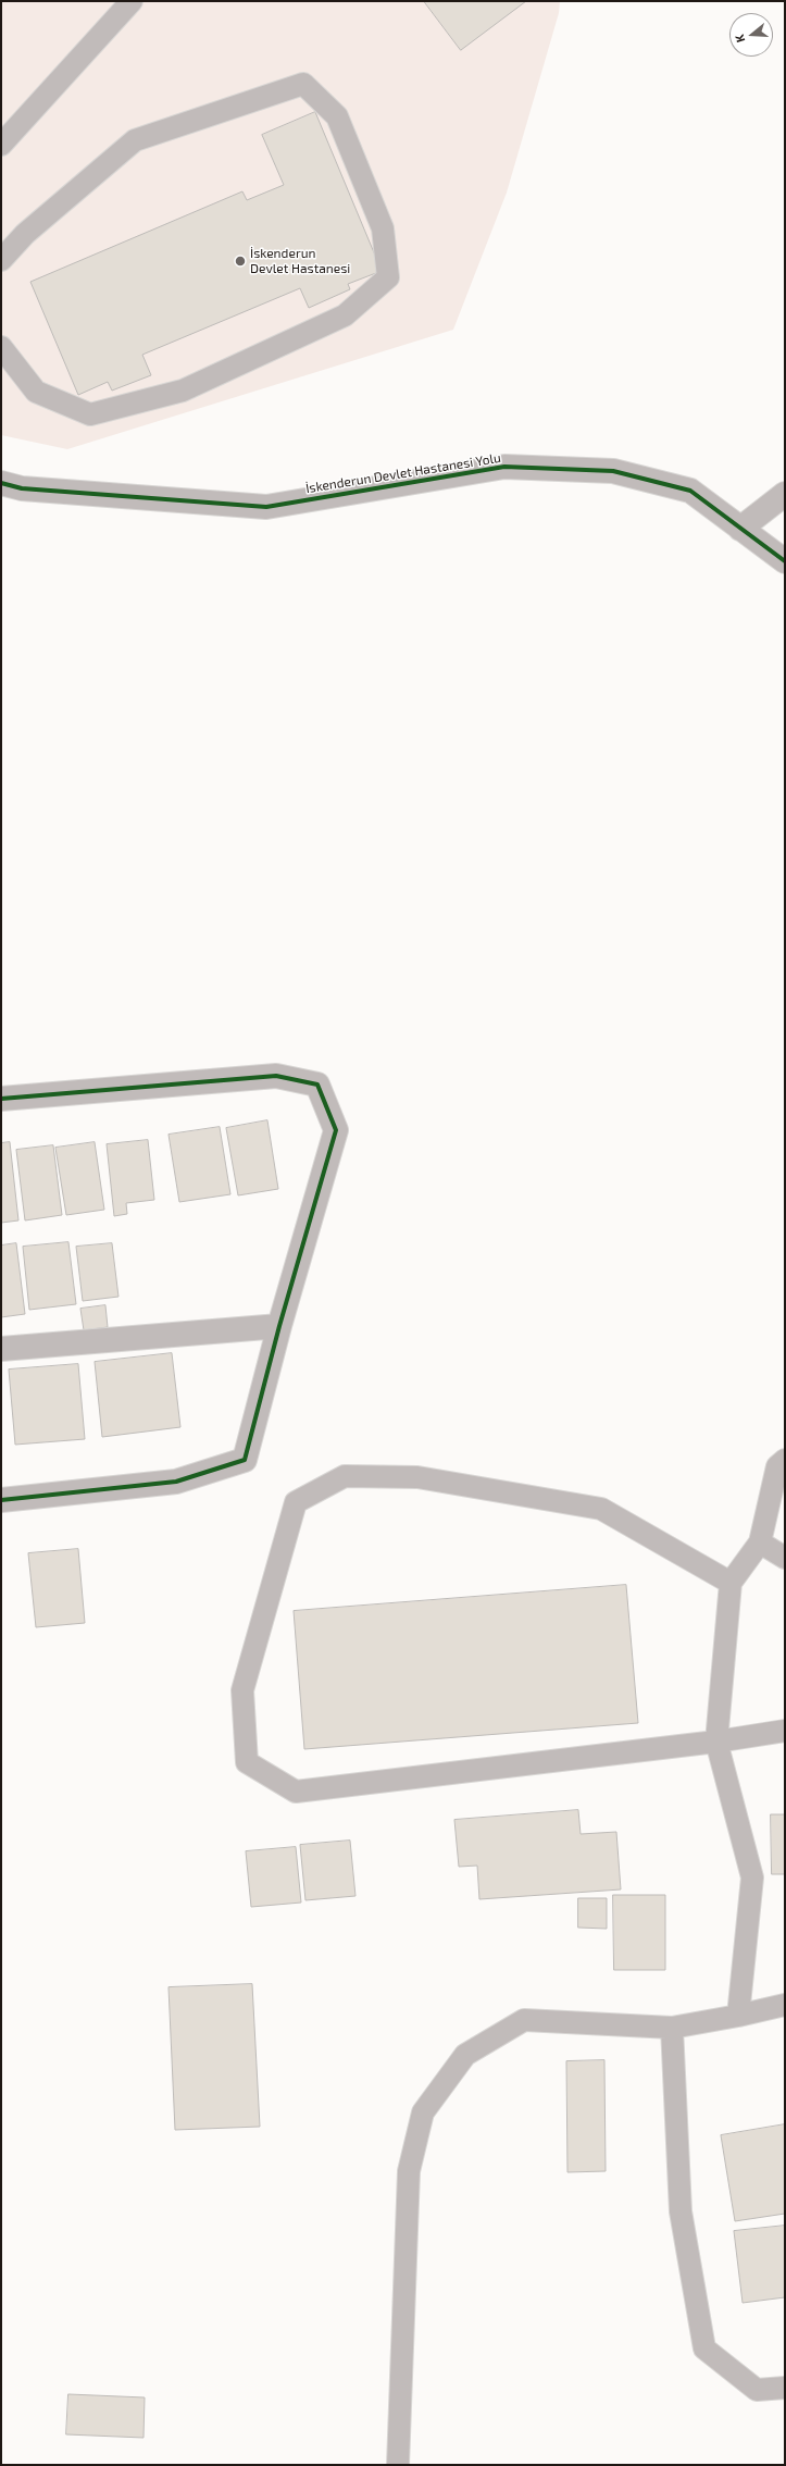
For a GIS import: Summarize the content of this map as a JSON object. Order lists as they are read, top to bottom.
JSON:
{
  "streets": {
    "street": ["İskenderun Devlet Hastanesi Yolu"]
  },
  "places": ["İskenderun Devlet Hastanesi"],
  "north": "left"
}
